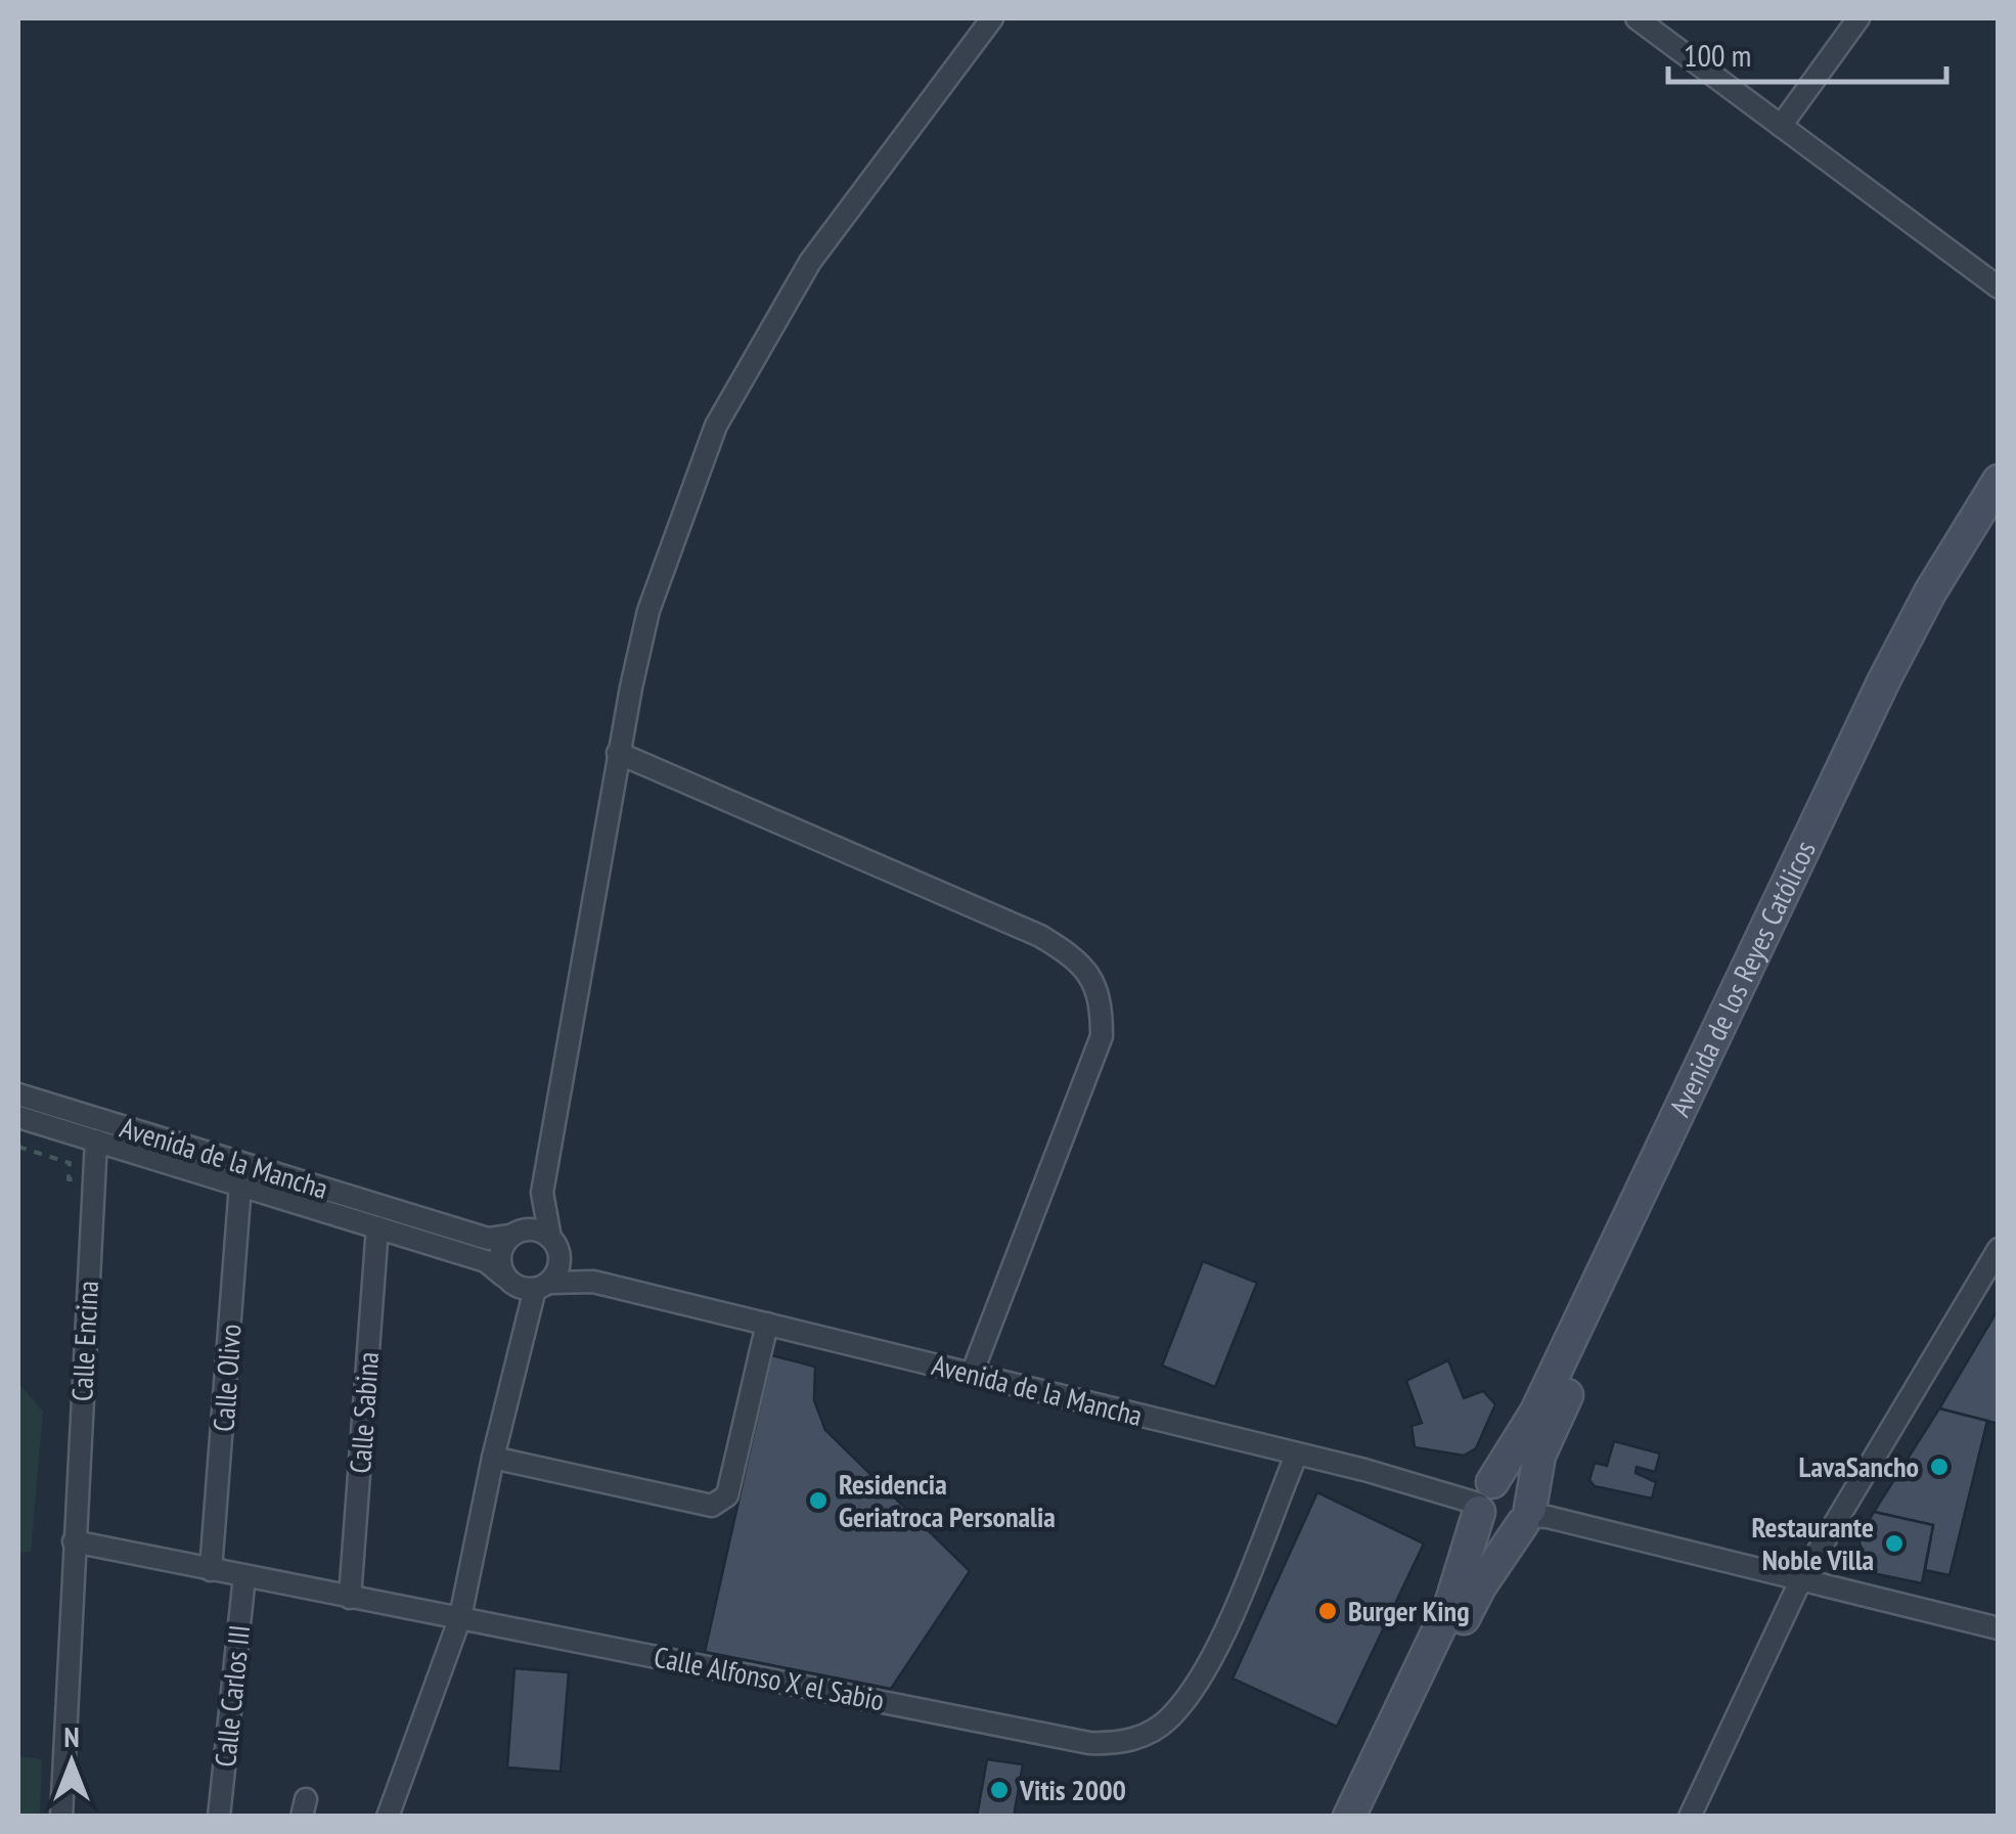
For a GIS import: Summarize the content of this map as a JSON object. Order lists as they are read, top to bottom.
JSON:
{
  "streets": {
    "street": [
      "Avenida de los Reyes Católicos",
      "Avenida de la Mancha",
      "Calle Encina",
      "Calle Olivo",
      "Calle Sabina",
      "Calle Alfonso X el Sabio",
      "Calle Carlos III"
    ]
  },
  "crossings": [
    ["Avenida de los Reyes Católicos", "Avenida de la Mancha"],
    ["Avenida de la Mancha", "Calle Encina"],
    ["Avenida de la Mancha", "Calle Olivo"],
    ["Avenida de la Mancha", "Calle Sabina"],
    ["Avenida de la Mancha", "Calle Alfonso X el Sabio"],
    ["Calle Encina", "Calle Alfonso X el Sabio"],
    ["Calle Olivo", "Calle Alfonso X el Sabio"],
    ["Calle Sabina", "Calle Alfonso X el Sabio"],
    ["Calle Alfonso X el Sabio", "Calle Carlos III"]
  ],
  "places": [
    "LavaSancho",
    "Residencia Geriatroca Personalia",
    "Restaurante Noble Villa",
    "Burger King",
    "Vitis 2000"
  ],
  "scale_bar": "100 m",
  "north": "top"
}
